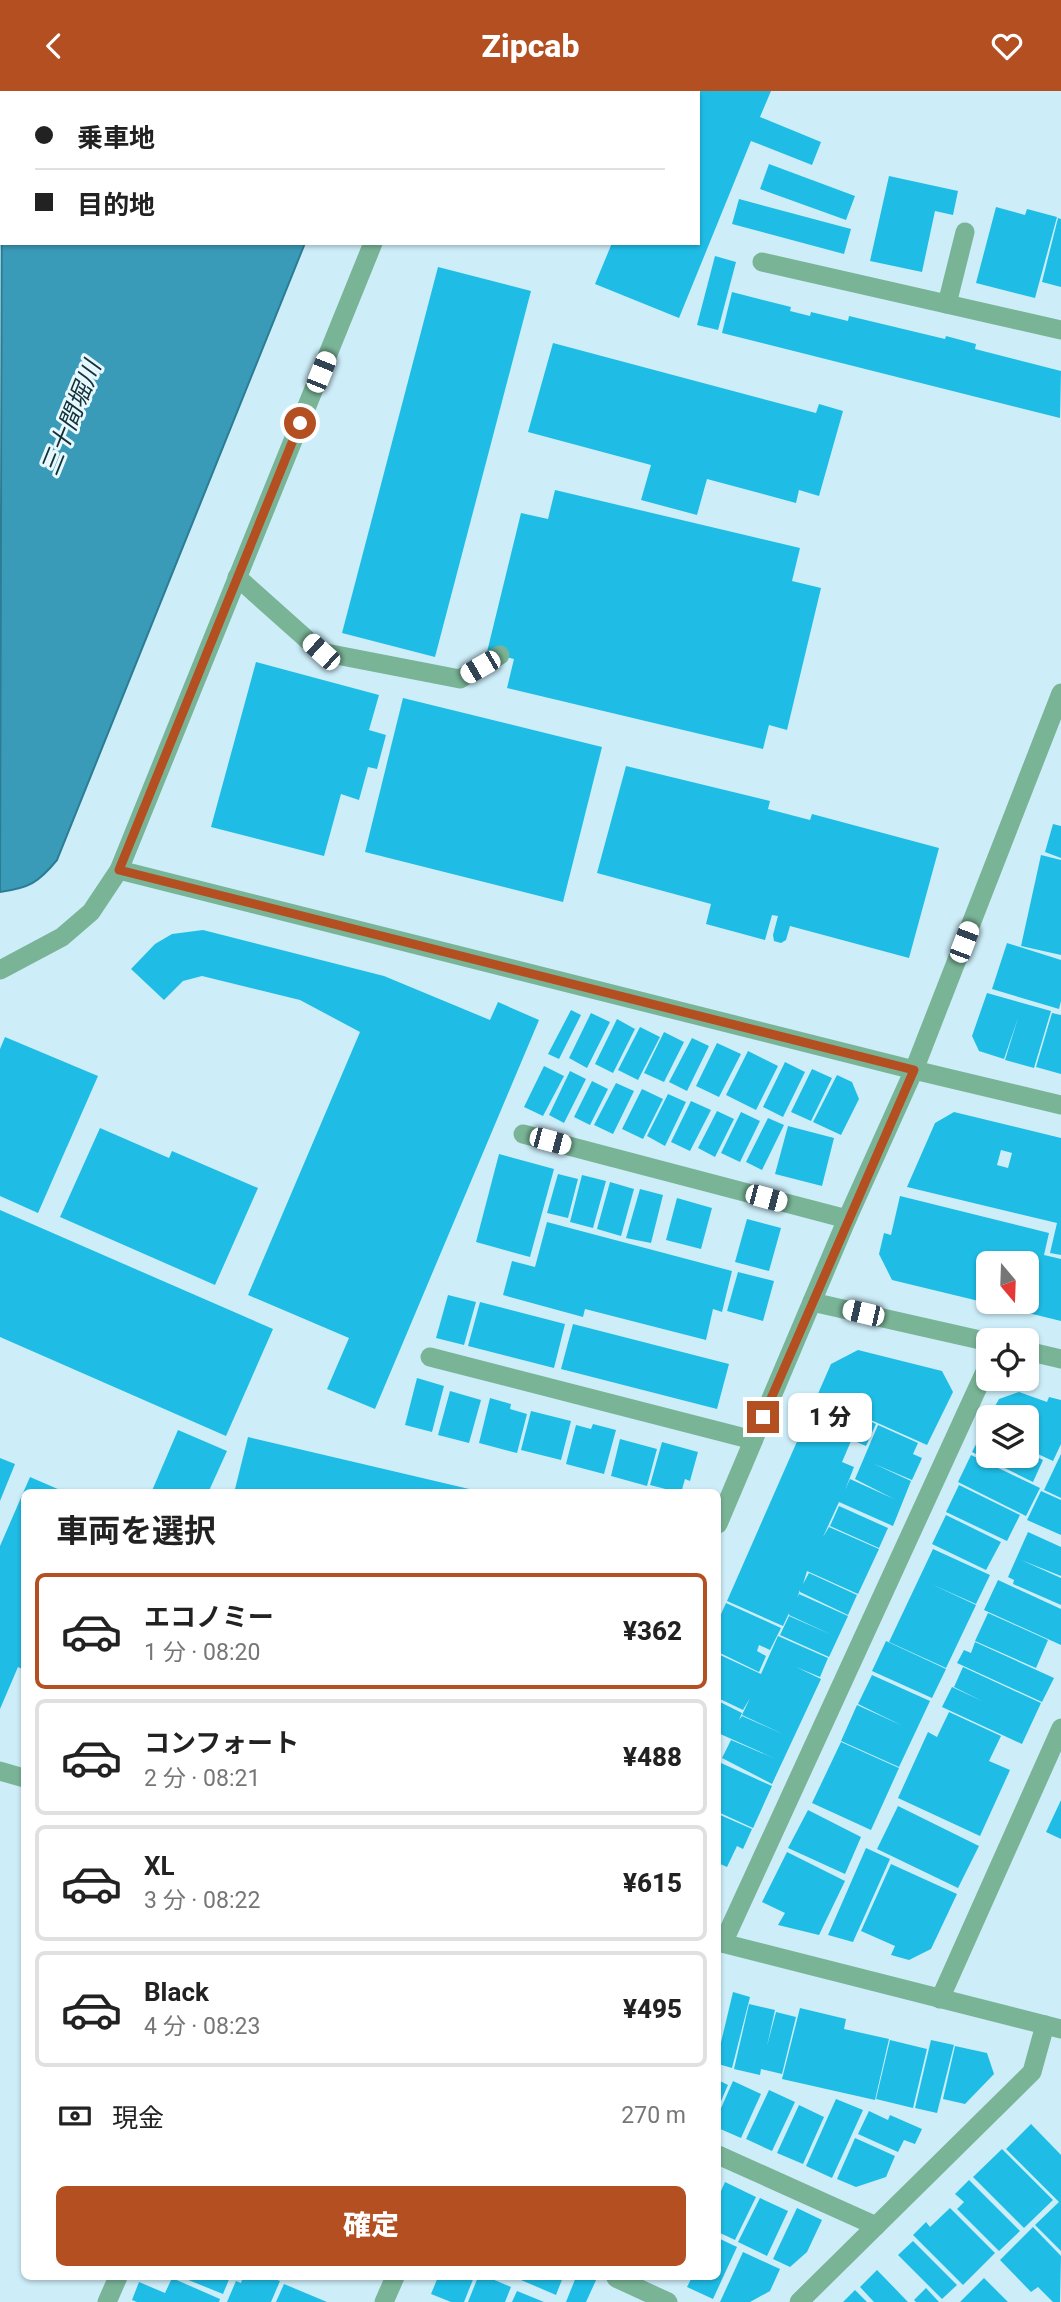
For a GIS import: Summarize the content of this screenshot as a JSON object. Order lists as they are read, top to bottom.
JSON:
{
  "water": ["三十間堀川"],
  "north": "bottom",
  "page": {
    "header": "Zipcab",
    "banner": ["乗車地", "目的地"],
    "bubble": "1 分",
    "heading": "車両を選択",
    "list": [
      {
        "name": "エコノミー",
        "note": "1 分 · 08:20",
        "value": "¥362"
      },
      {
        "name": "コンフォート",
        "note": "2 分 · 08:21",
        "value": "¥488"
      },
      {
        "name": "XL",
        "note": "3 分 · 08:22",
        "value": "¥615"
      },
      {
        "name": "Black",
        "note": "4 分 · 08:23",
        "value": "¥495"
      }
    ],
    "pay": ["現金", "270 m"],
    "buttons": "確定"
  }
}
